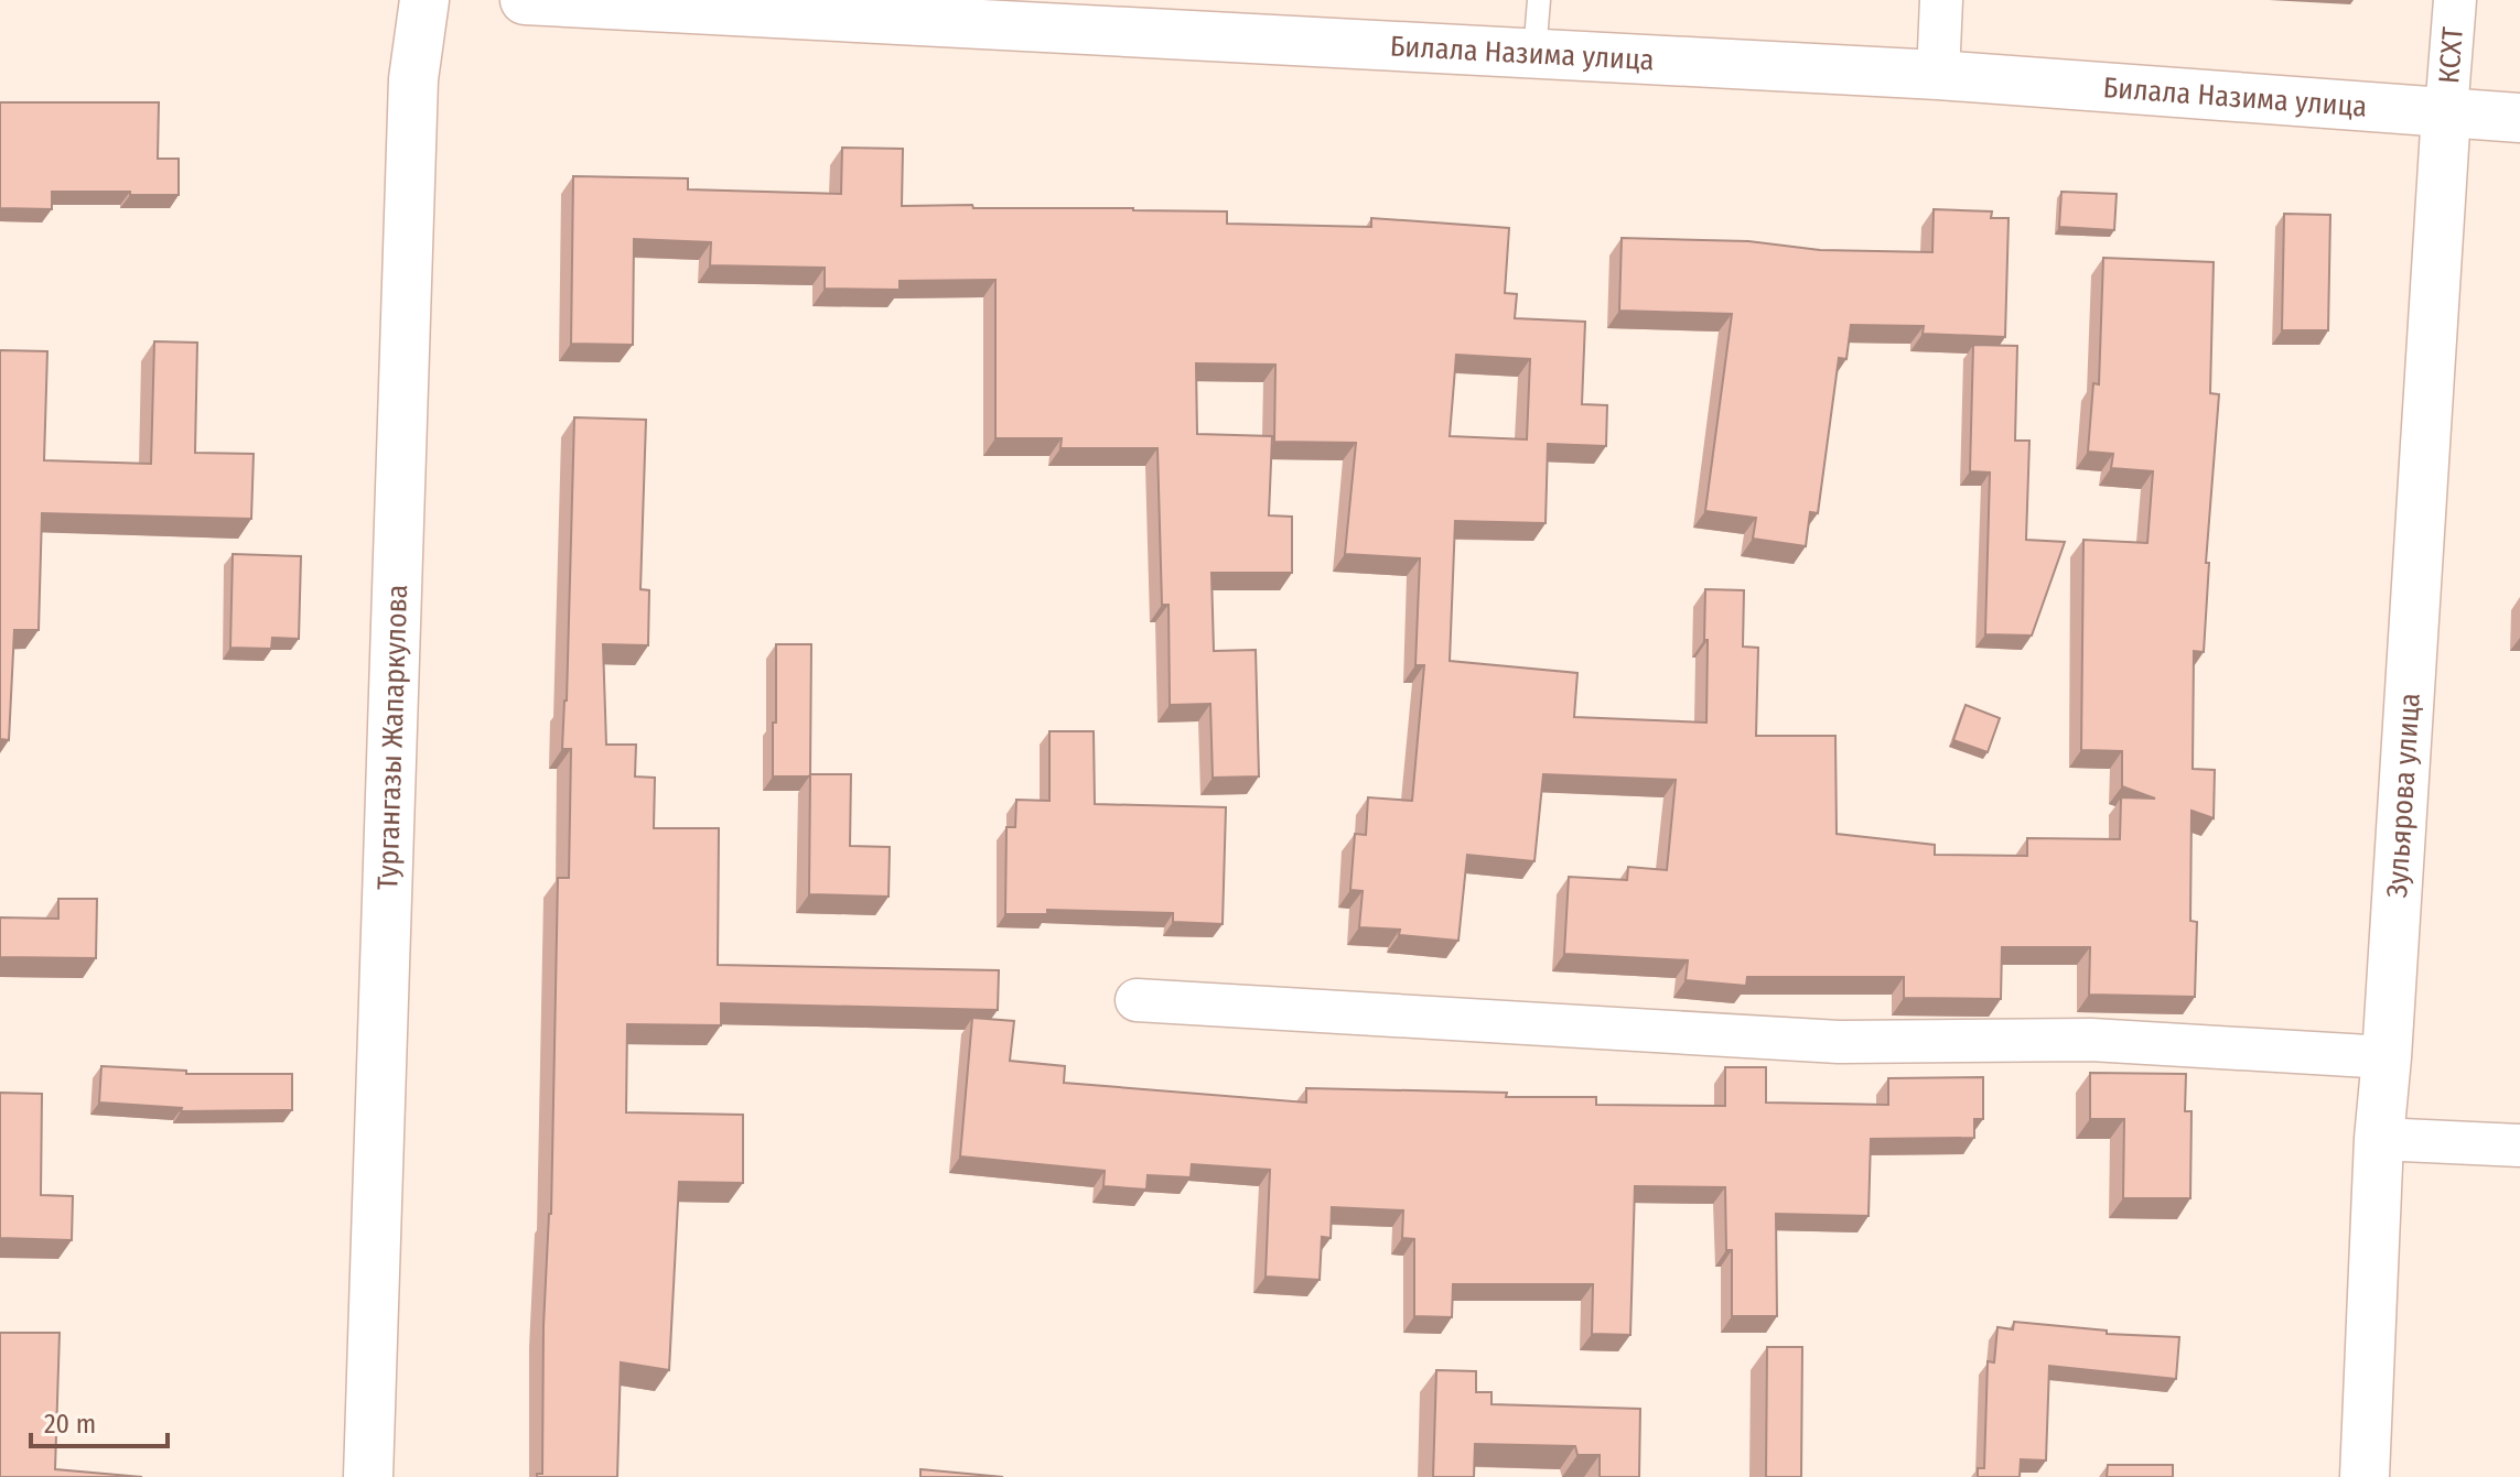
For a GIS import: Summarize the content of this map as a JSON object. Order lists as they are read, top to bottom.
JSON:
{
  "streets": {
    "street": [
      "Билала Назима улица",
      "КСХТ",
      "Тургангазы Жапаркулова",
      "Зульярова улица"
    ]
  },
  "crossings": [
    ["Билала Назима улица", "КСХТ"],
    ["Билала Назима улица", "Зульярова улица"],
    ["КСХТ", "Зульярова улица"]
  ],
  "scale_bar": "20 m"
}
